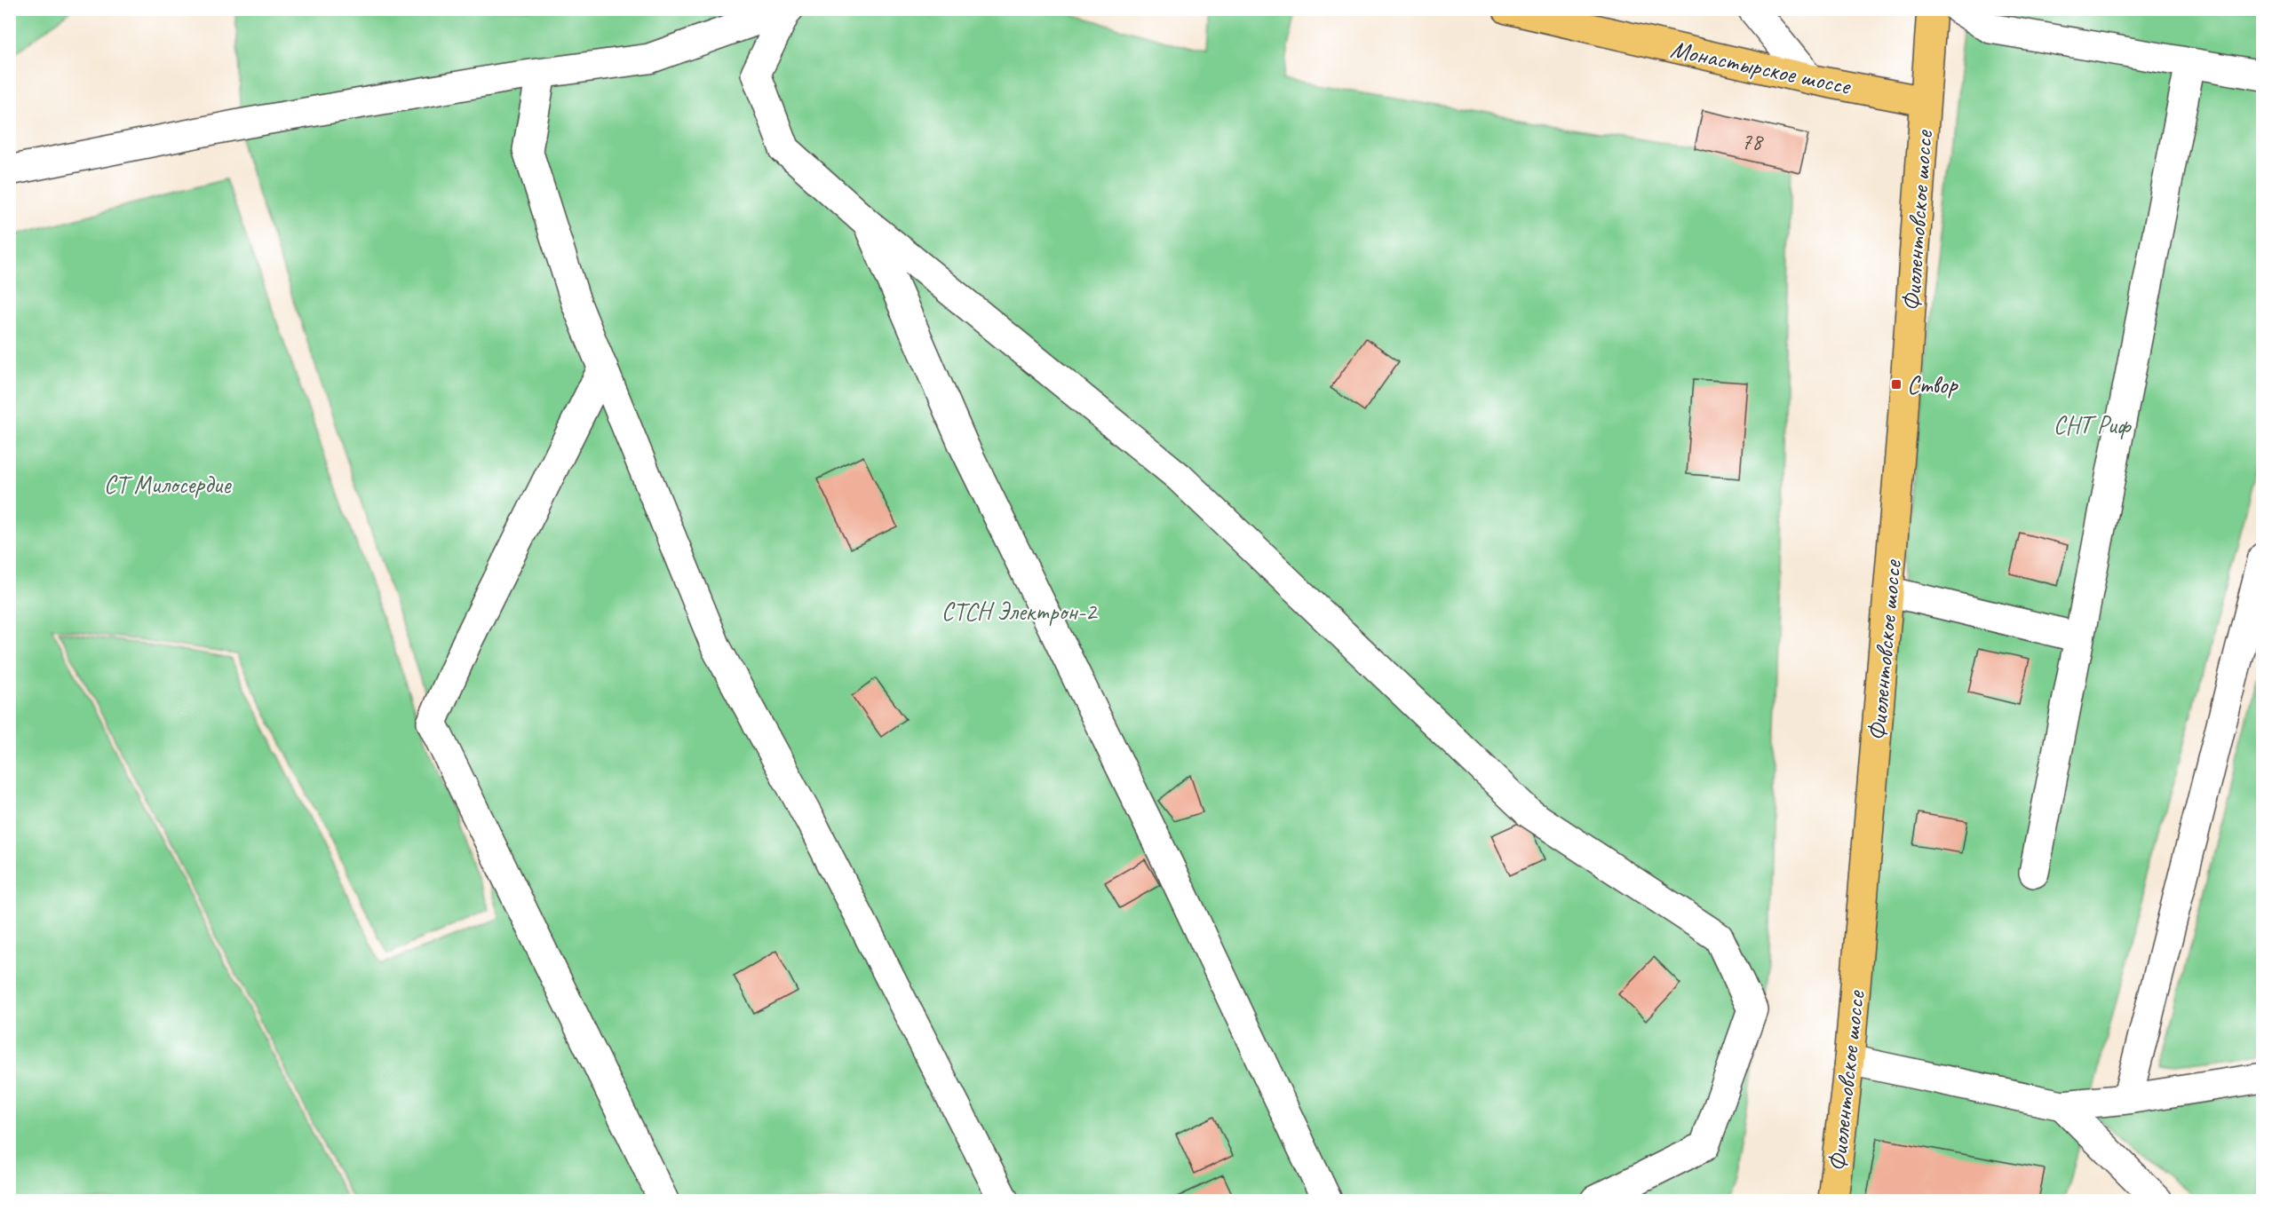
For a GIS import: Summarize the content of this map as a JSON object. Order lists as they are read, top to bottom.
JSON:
{
  "streets": {
    "main road": ["Монастырское шоссе", "Фиолентовское шоссе"]
  },
  "crossings": [
    ["Монастырское шоссе", "Фиолентовское шоссе"]
  ],
  "parks": ["СНТ Риф", "СТ Милосердие", "СТСН Электрон-2"],
  "places": {
    "transit": ["Створ"]
  },
  "house_numbers": ["78"]
}
